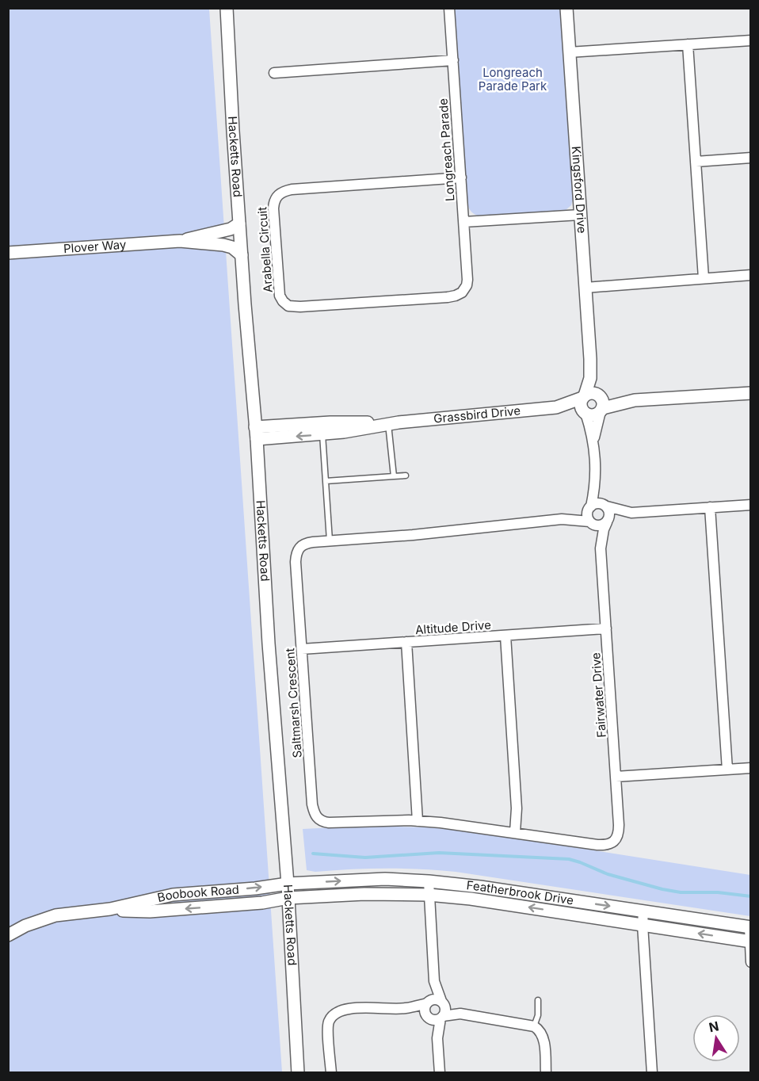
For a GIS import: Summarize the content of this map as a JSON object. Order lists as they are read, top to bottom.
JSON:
{
  "streets": {
    "street": [
      "Longreach Parade",
      "Hacketts Road",
      "Kingsford Drive",
      "Plover Way",
      "Arabella Circuit",
      "Grassbird Drive",
      "Altitude Drive",
      "Fairwater Drive",
      "Saltmarsh Crescent",
      "Featherbrook Drive",
      "Boobook Road"
    ]
  },
  "crossings": [
    ["Longreach Parade", "Arabella Circuit"],
    ["Hacketts Road", "Plover Way"],
    ["Hacketts Road", "Grassbird Drive"],
    ["Hacketts Road", "Featherbrook Drive"],
    ["Hacketts Road", "Boobook Road"],
    ["Kingsford Drive", "Grassbird Drive"],
    ["Altitude Drive", "Fairwater Drive"],
    ["Altitude Drive", "Saltmarsh Crescent"],
    ["Fairwater Drive", "Saltmarsh Crescent"],
    ["Featherbrook Drive", "Boobook Road"]
  ],
  "parks": ["Longreach Parade Park"],
  "north": "top"
}
